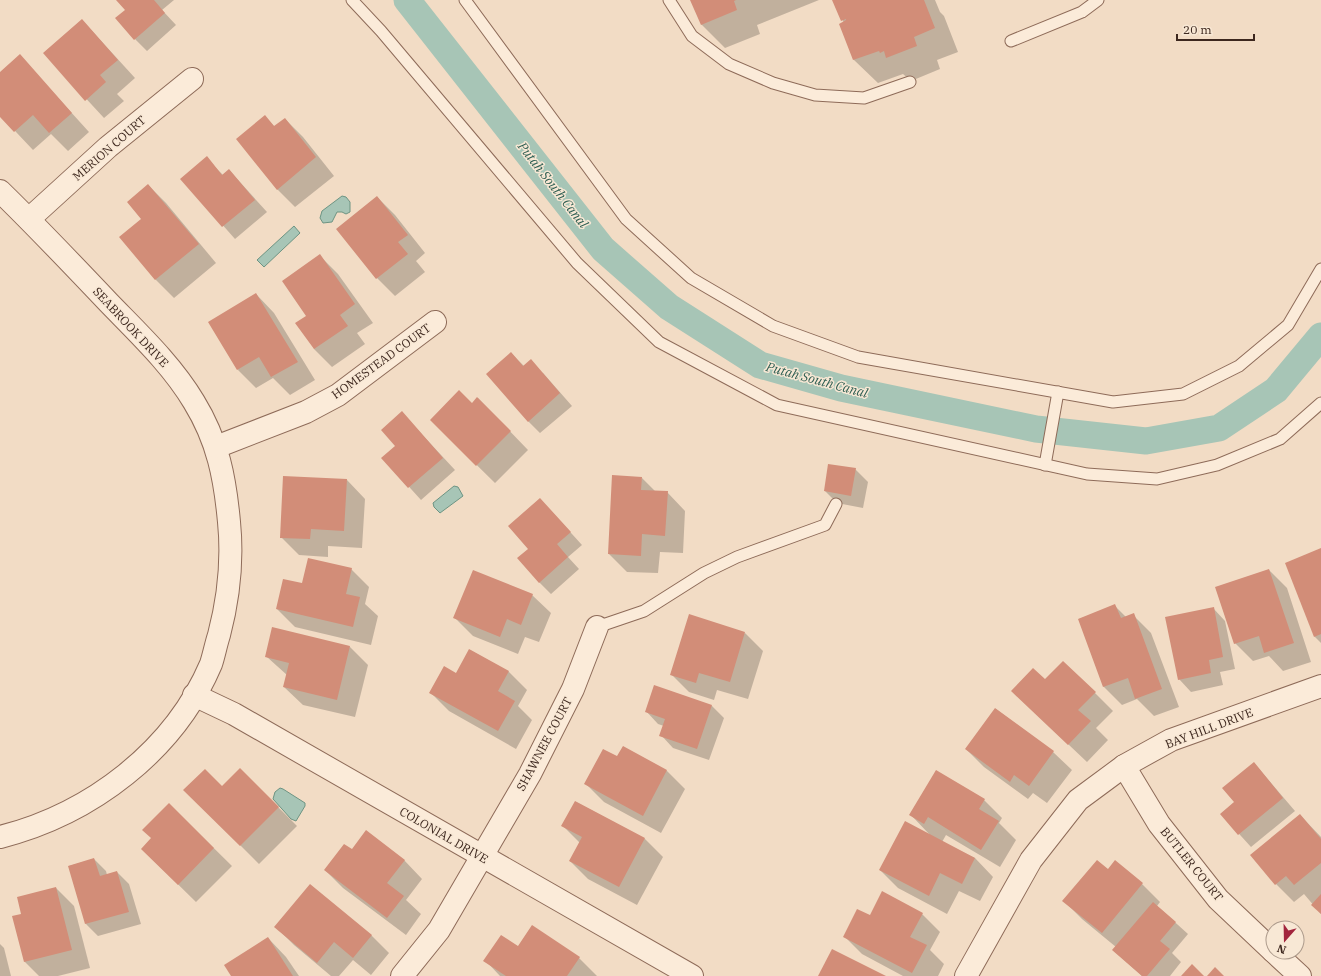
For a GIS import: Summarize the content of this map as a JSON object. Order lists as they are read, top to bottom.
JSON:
{
  "streets": {
    "street": [
      "MERION COURT",
      "SEABROOK DRIVE",
      "HOMESTEAD COURT",
      "BAY HILL DRIVE",
      "SHAWNEE COURT",
      "COLONIAL DRIVE",
      "BUTLER COURT"
    ]
  },
  "crossings": [
    ["MERION COURT", "SEABROOK DRIVE"],
    ["SEABROOK DRIVE", "HOMESTEAD COURT"],
    ["SEABROOK DRIVE", "COLONIAL DRIVE"],
    ["BAY HILL DRIVE", "BUTLER COURT"],
    ["SHAWNEE COURT", "COLONIAL DRIVE"]
  ],
  "water": ["Putah South Canal"],
  "scale_bar": "20 m",
  "north": "bottom"
}
